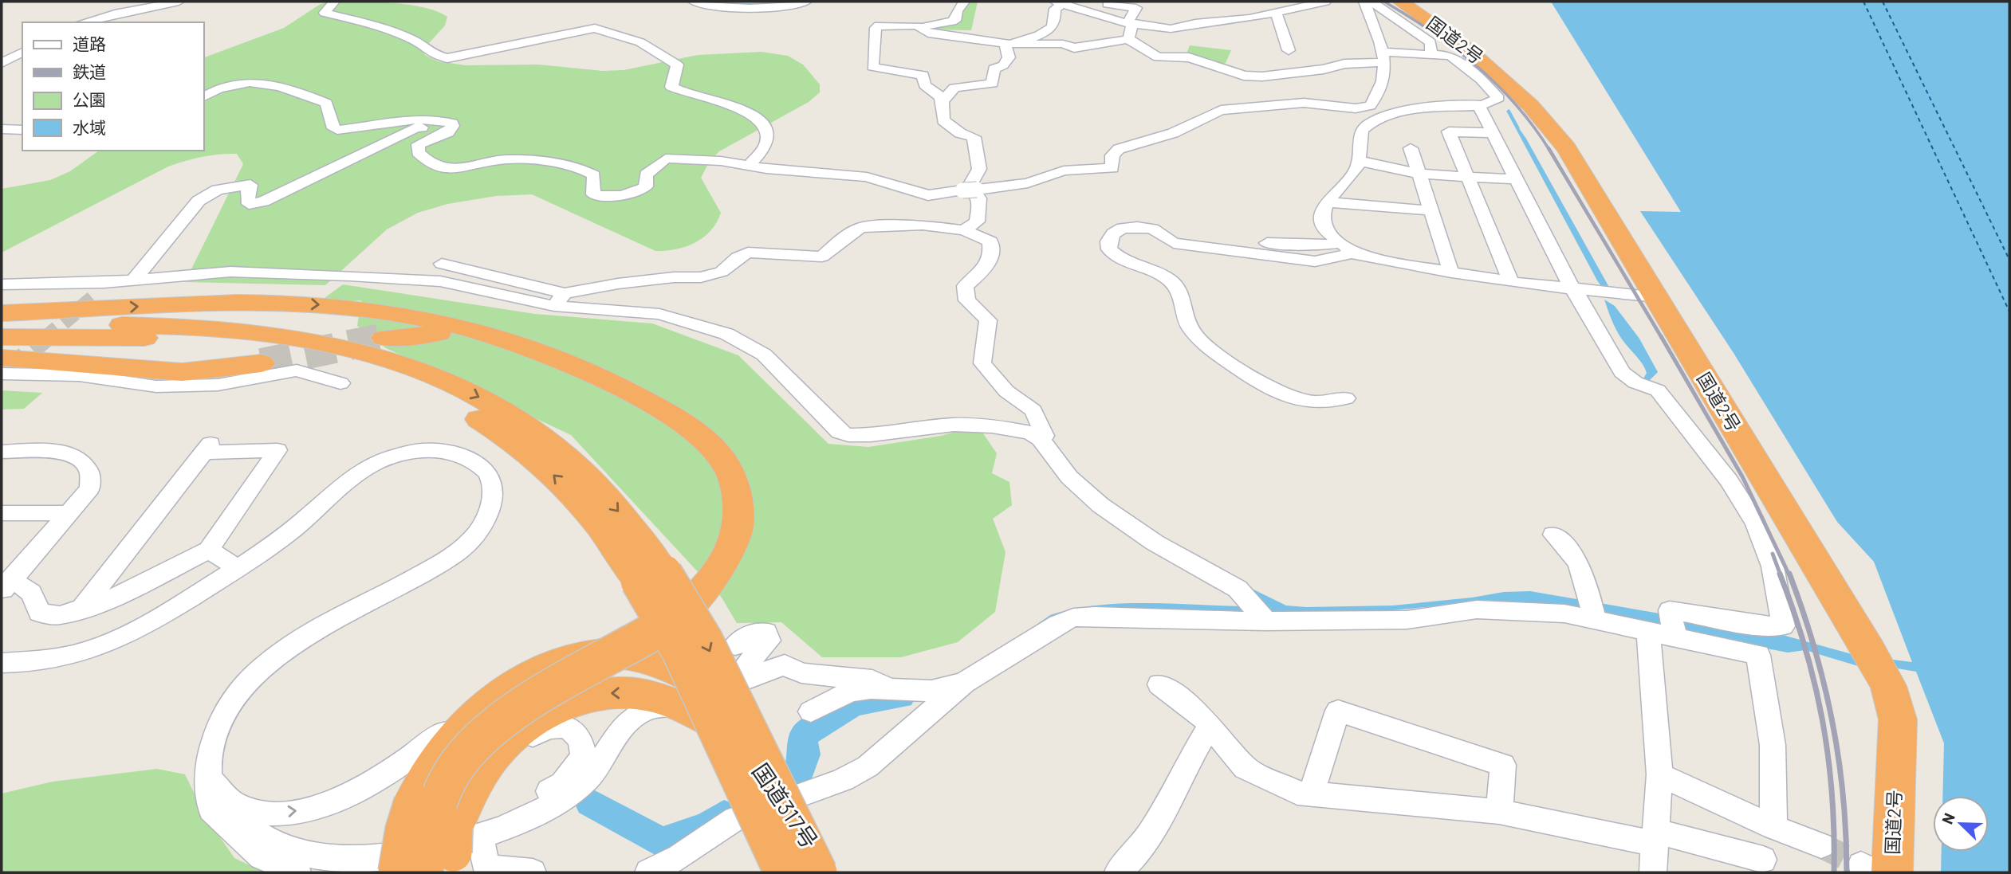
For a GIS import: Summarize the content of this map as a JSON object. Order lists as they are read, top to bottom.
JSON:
{
  "streets": {
    "highway": ["国道2号", "国道317号"]
  },
  "legend": [
    "道路",
    "鉄道",
    "公園",
    "水域"
  ],
  "north": "top left"
}
